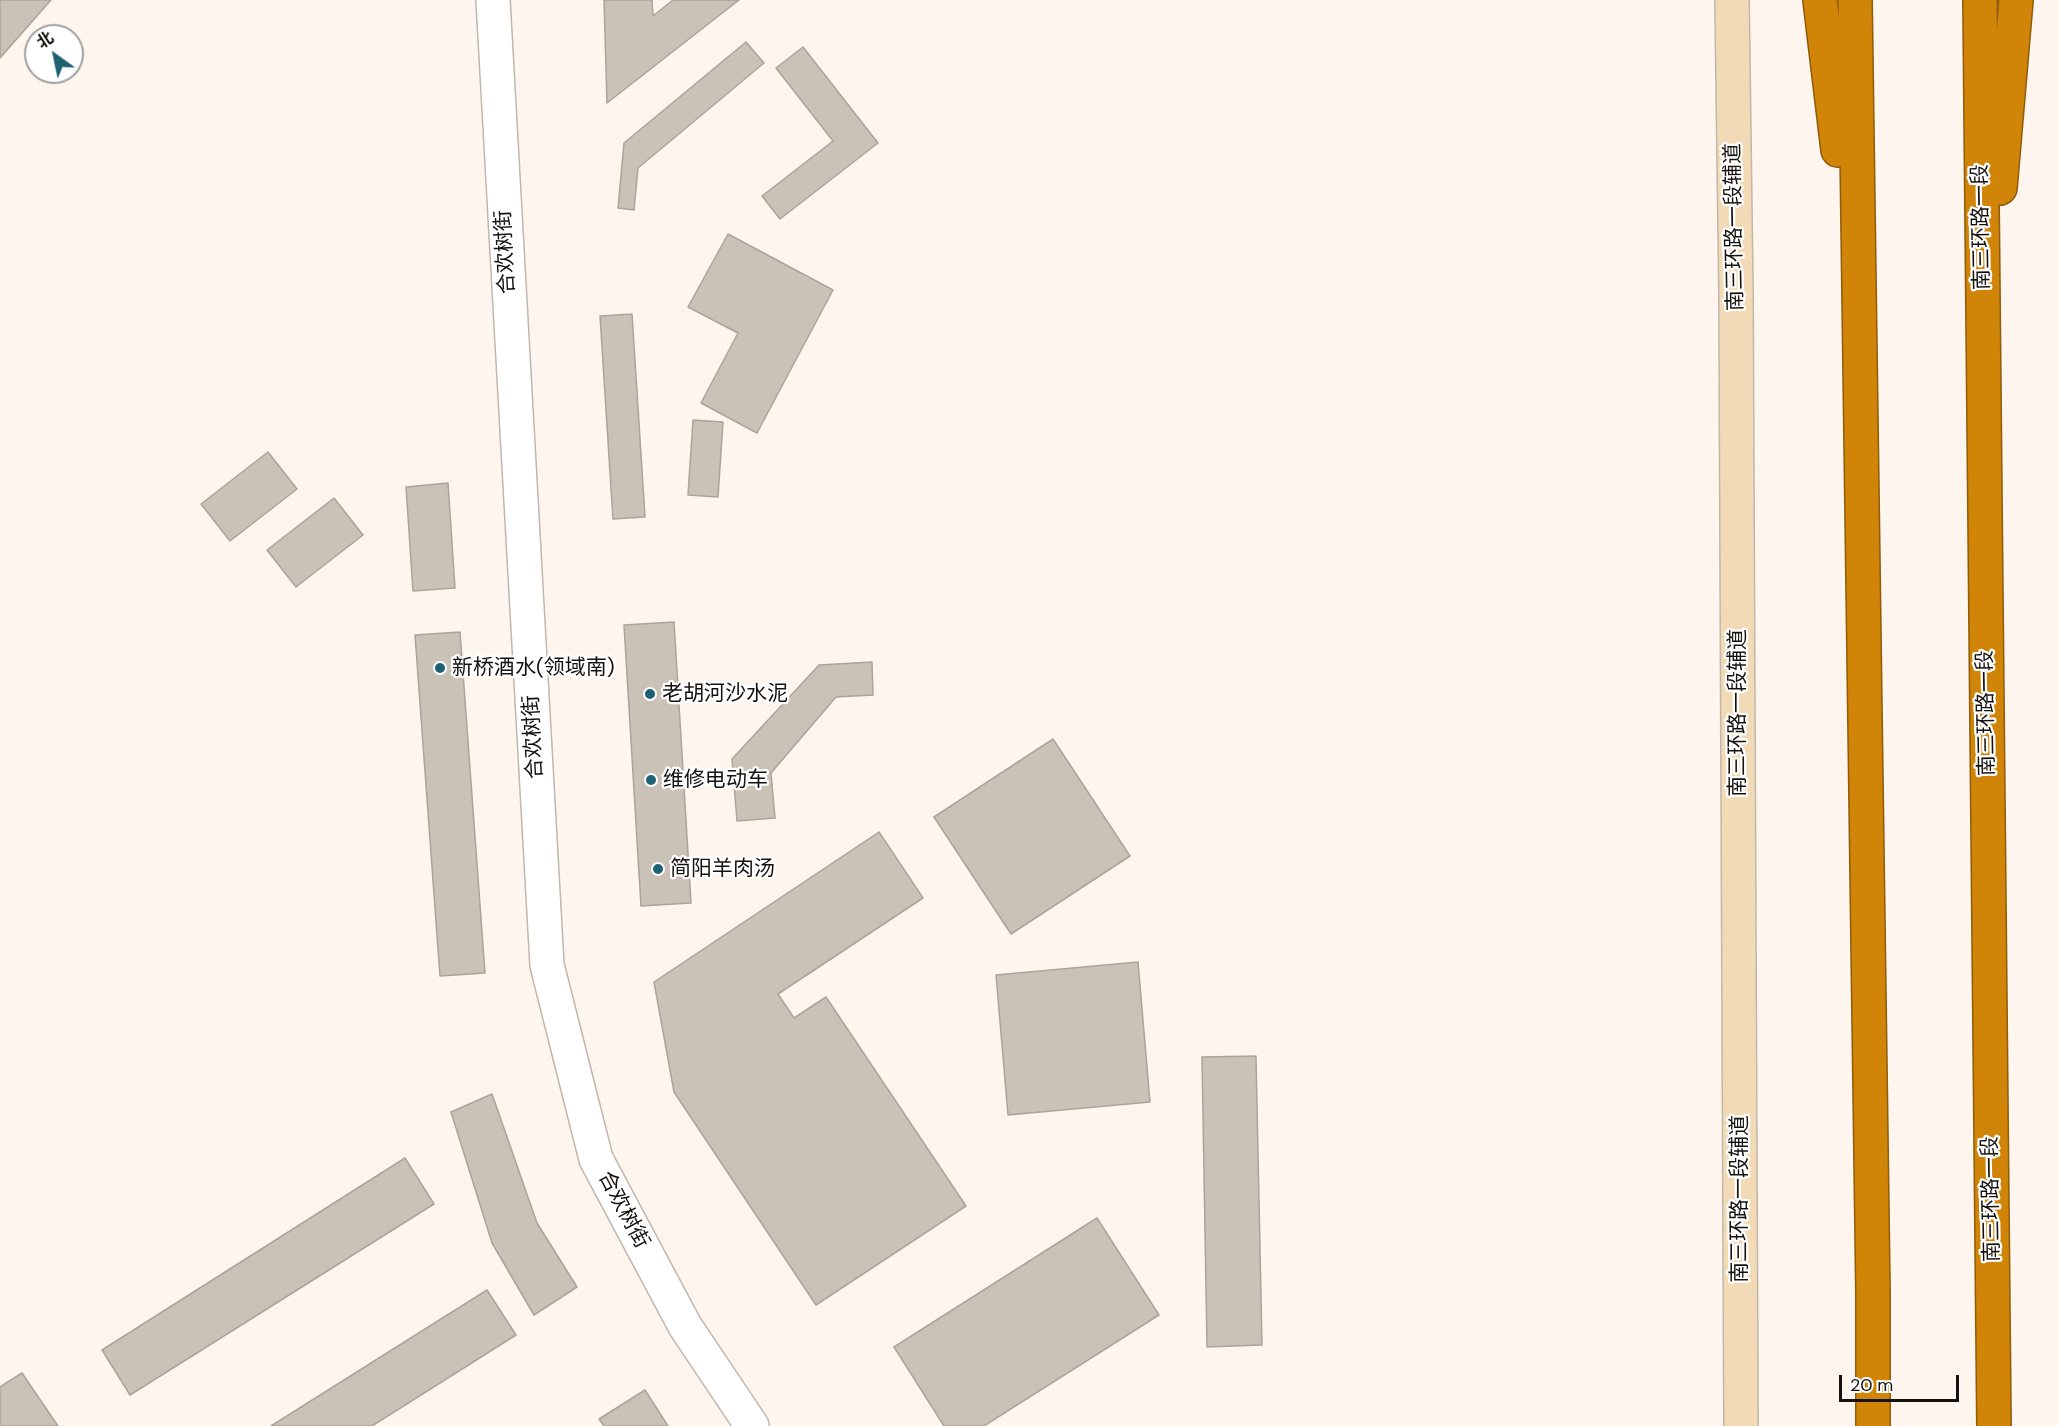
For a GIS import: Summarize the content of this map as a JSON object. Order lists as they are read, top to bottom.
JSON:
{
  "streets": {
    "highway": ["南三环路一段"],
    "main road": ["南三环路一段辅道"],
    "street": ["合欢树街"]
  },
  "places": [
    "新桥酒水(领域南)",
    "老胡河沙水泥",
    "维修电动车",
    "简阳羊肉汤"
  ],
  "scale_bar": "20 m",
  "north": "top left"
}
